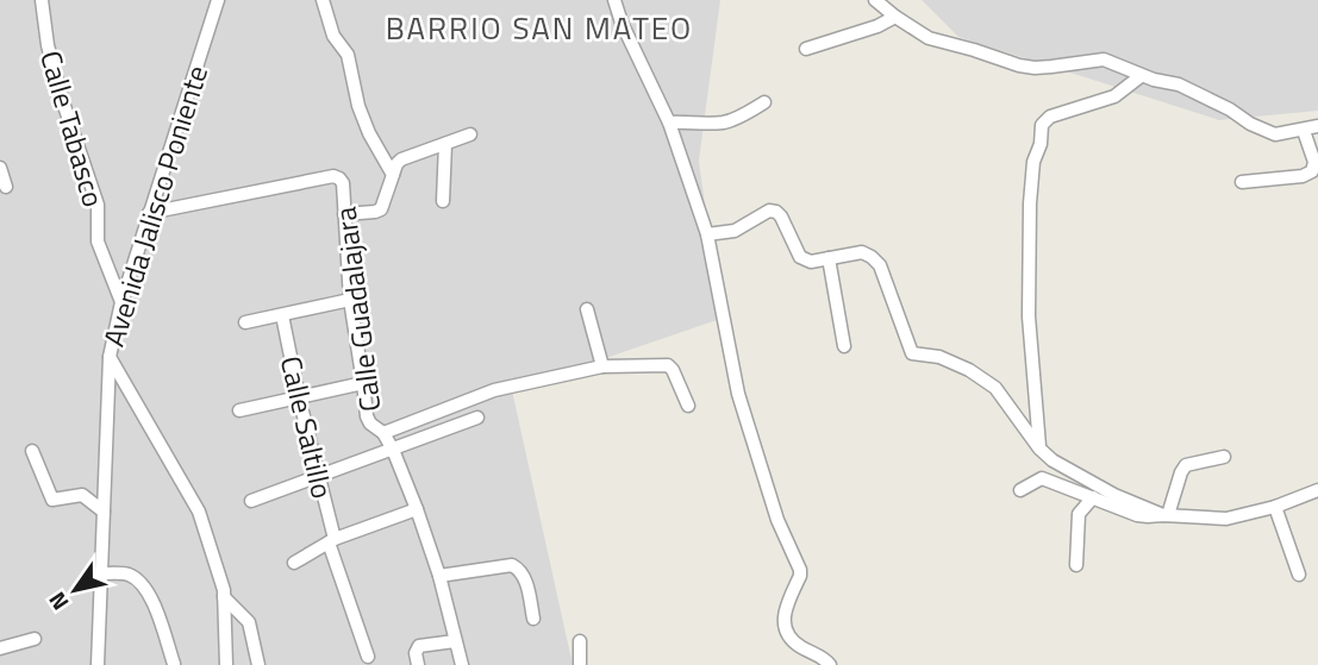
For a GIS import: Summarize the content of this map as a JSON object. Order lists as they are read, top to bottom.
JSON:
{
  "streets": {
    "street": [
      "Calle Tabasco",
      "Avenida Jalisco Poniente",
      "Calle Guadalajara",
      "Calle Saltillo"
    ]
  },
  "crossings": [
    ["Calle Tabasco", "Avenida Jalisco Poniente"],
    ["Avenida Jalisco Poniente", "Calle Guadalajara"],
    ["Calle Guadalajara", "Calle Saltillo"]
  ],
  "districts": ["BARRIO SAN MATEO"],
  "north": "bottom left"
}
